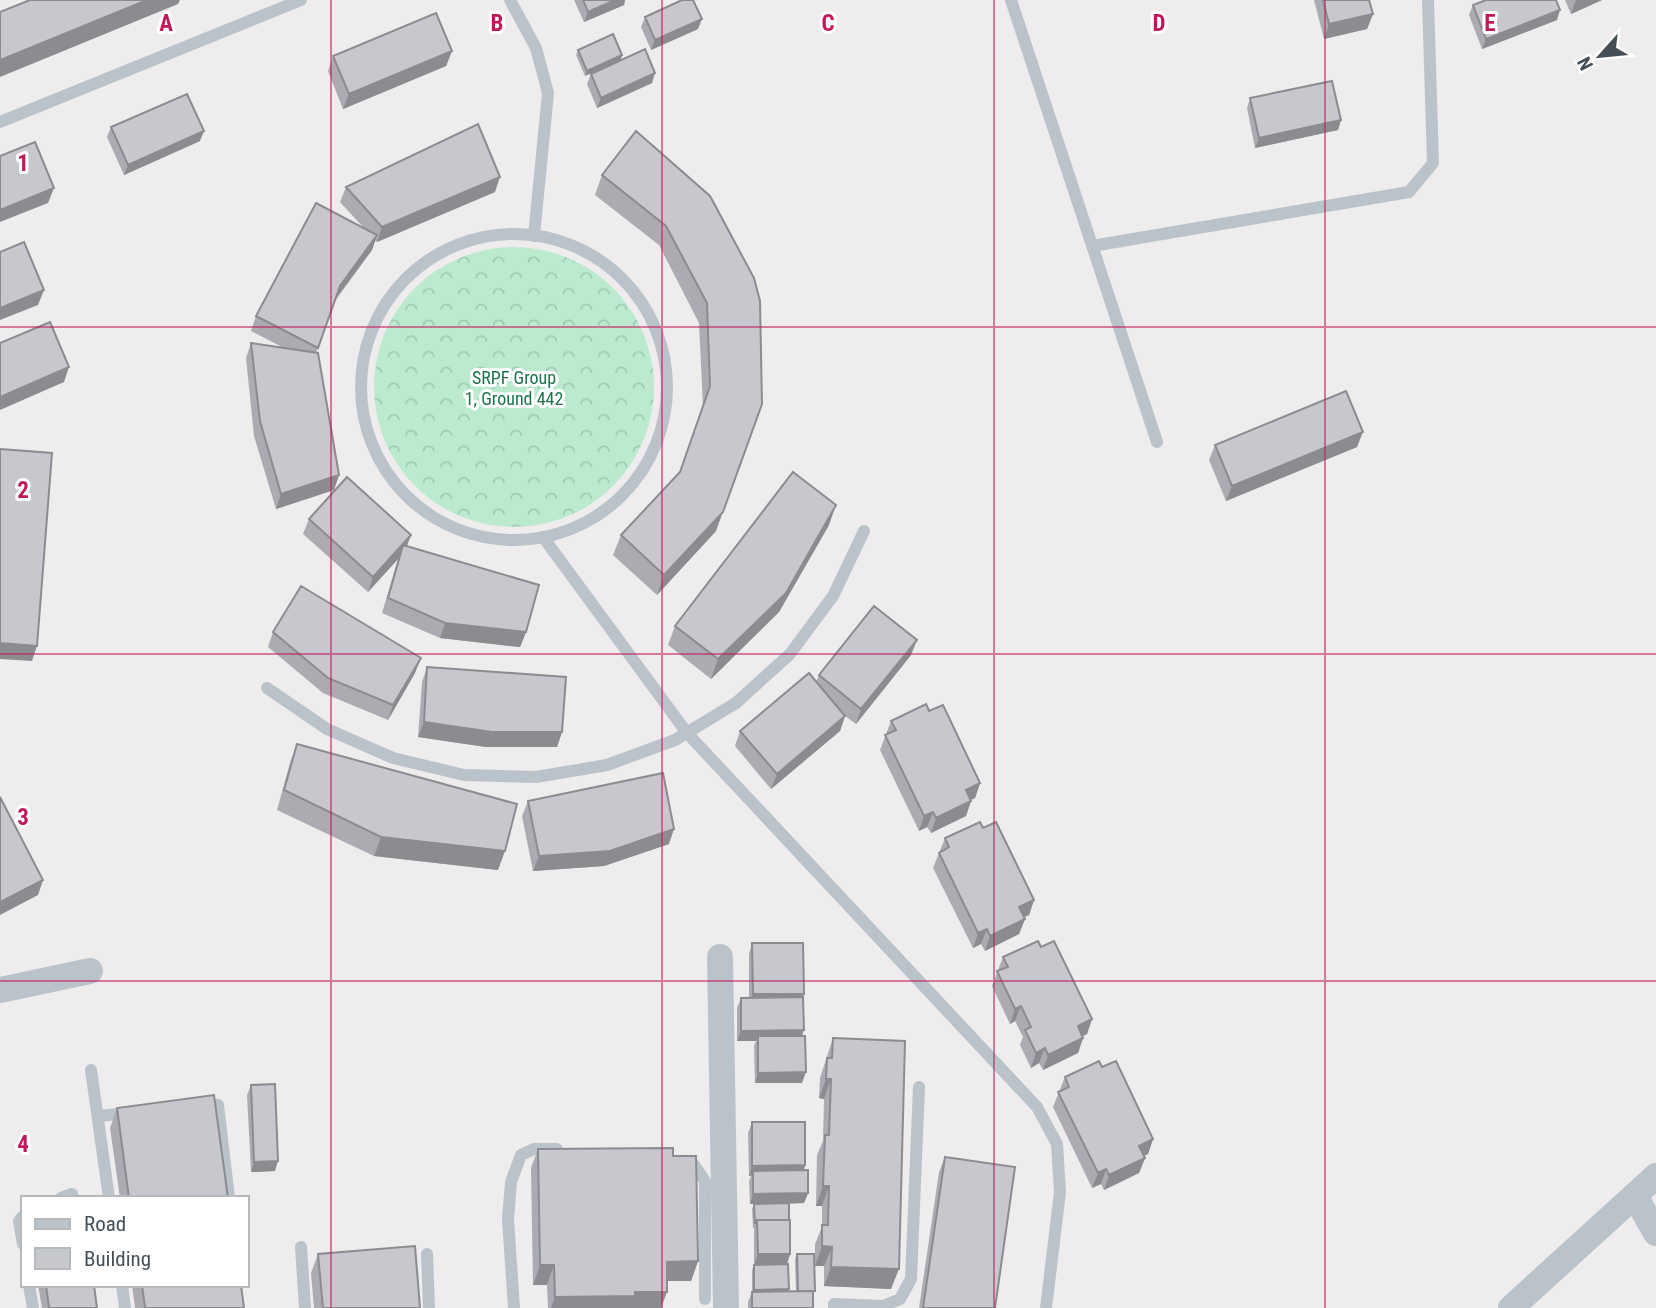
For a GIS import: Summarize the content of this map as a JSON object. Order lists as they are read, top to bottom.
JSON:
{
  "parks": ["SRPF Group 1, Ground 442"],
  "legend": ["Road", "Building"],
  "north": "bottom left",
  "grid": {
    "columns": [
      "A",
      "B",
      "C",
      "D",
      "E"
    ],
    "rows": [
      "1",
      "2",
      "3",
      "4"
    ]
  }
}
